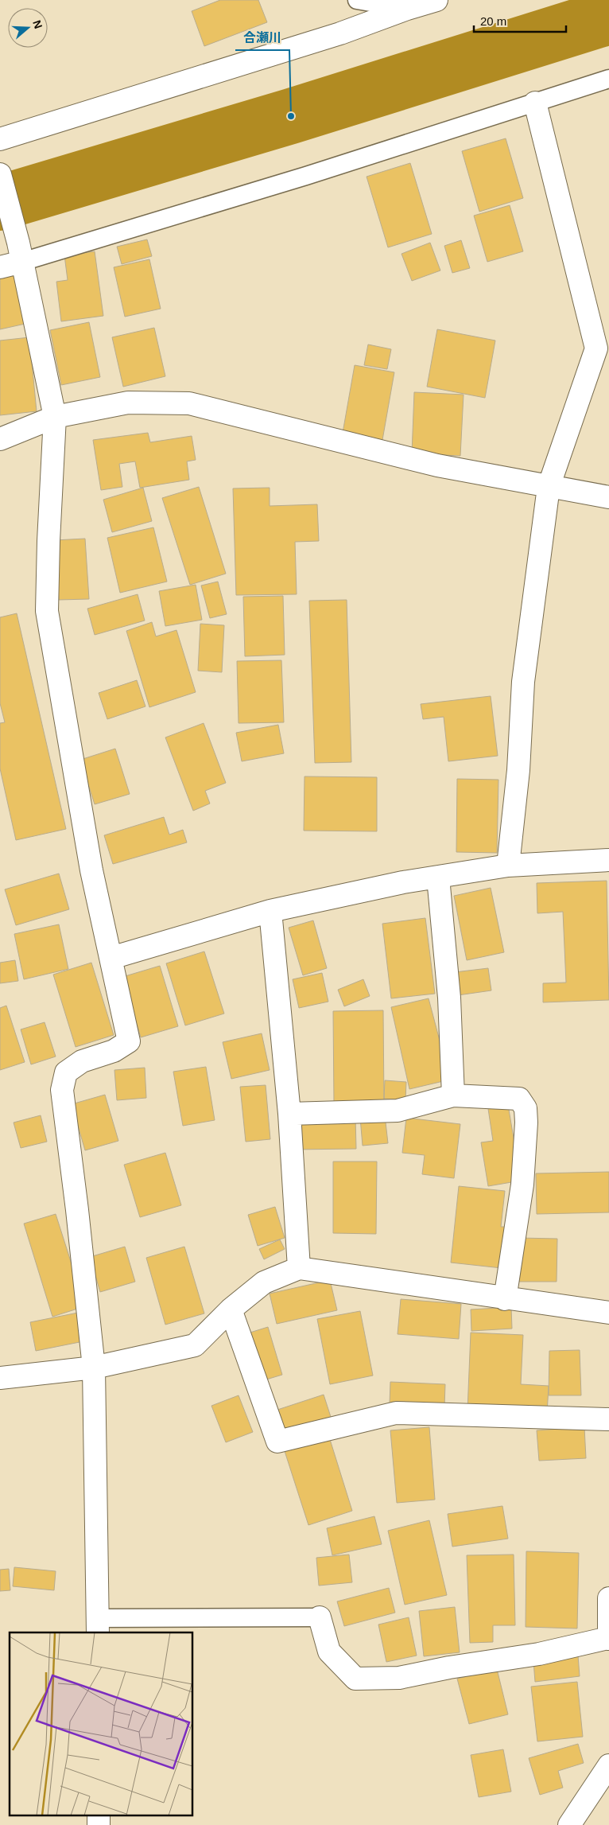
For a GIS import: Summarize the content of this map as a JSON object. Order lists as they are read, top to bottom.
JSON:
{
  "places": ["合瀬川"],
  "scale_bar": "20 m",
  "north": "right"
}
